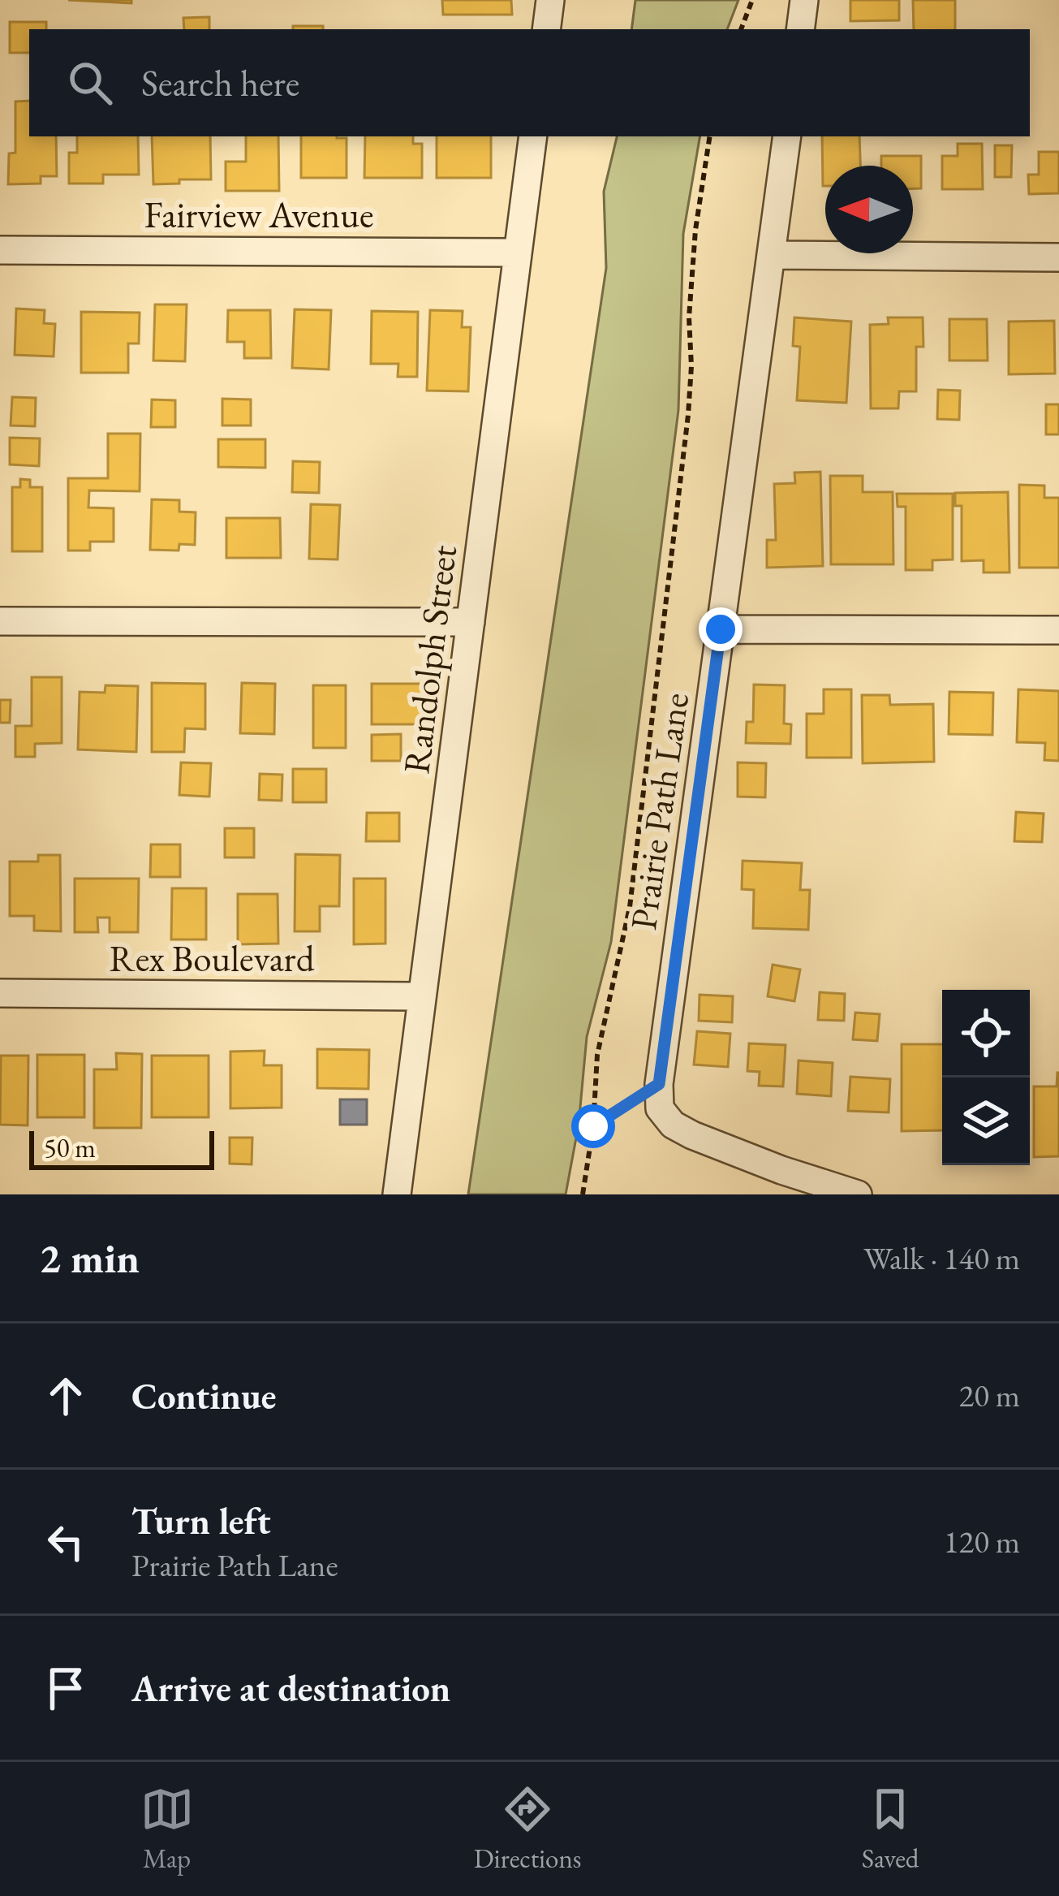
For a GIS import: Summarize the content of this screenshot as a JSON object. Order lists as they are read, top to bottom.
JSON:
{
  "streets": {
    "street": [
      "Fairview Avenue",
      "Randolph Street",
      "Prairie Path Lane",
      "Rex Boulevard"
    ]
  },
  "crossings": [
    ["Fairview Avenue", "Randolph Street"],
    ["Randolph Street", "Rex Boulevard"]
  ],
  "scale_bar": "50 m",
  "north": "left",
  "page": {
    "search": "Search here",
    "scale": "50 m",
    "heading": ["2 min", "Walk · 140 m"],
    "list": [
      ["Continue", "20 m"],
      ["Turn left", "Prairie Path Lane", "120 m"],
      "Arrive at destination"
    ],
    "nav": ["Map", "Directions", "Saved"]
  }
}
